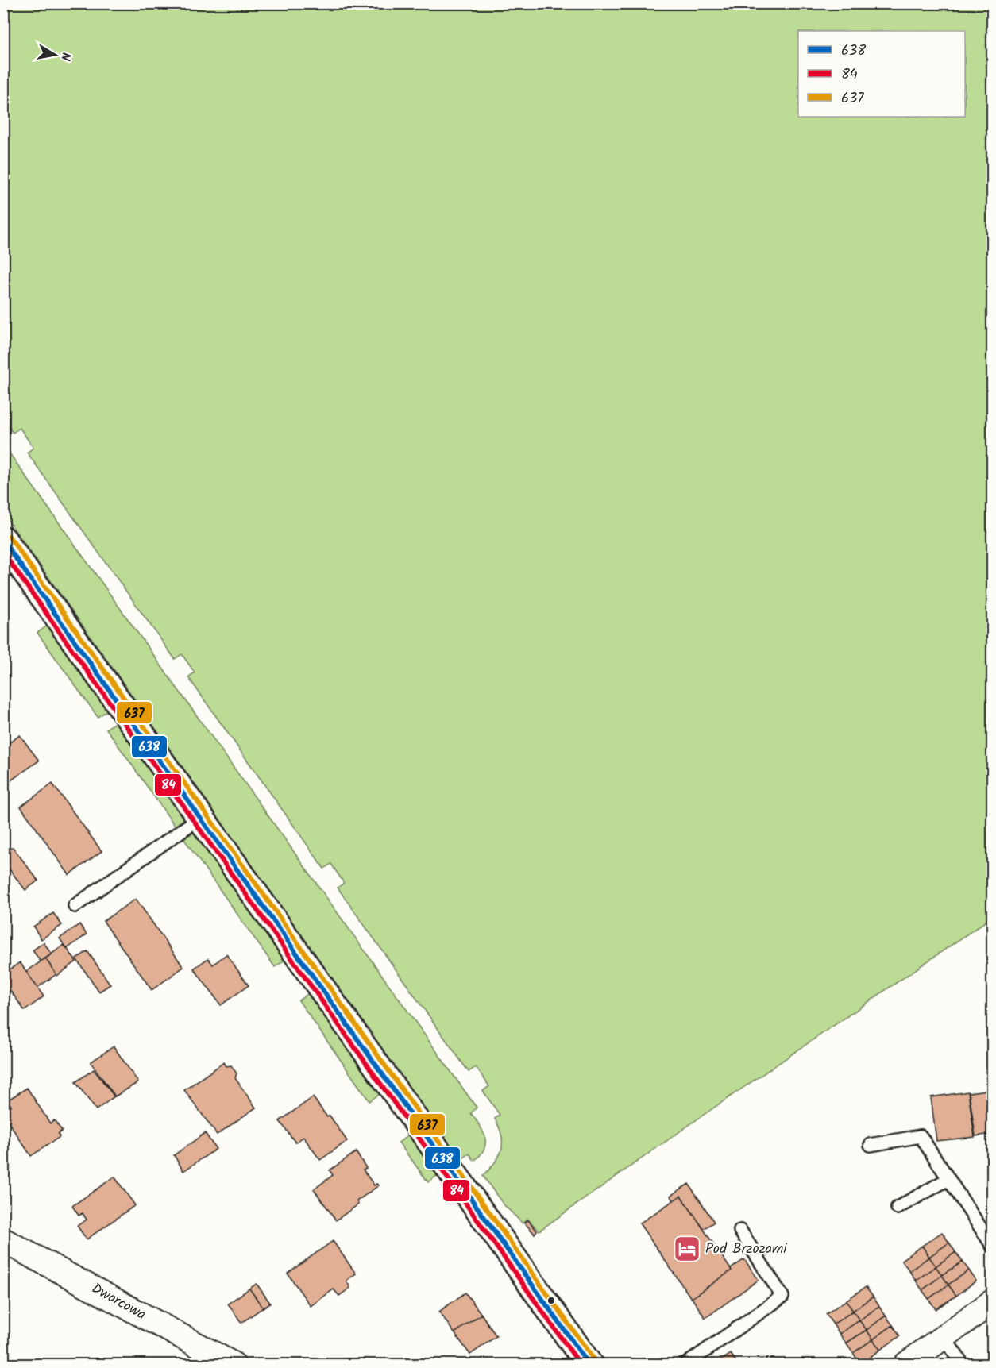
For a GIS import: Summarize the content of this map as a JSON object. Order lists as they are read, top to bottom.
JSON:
{
  "streets": {
    "street": ["Dworcowa"]
  },
  "places": {
    "hotel": ["Pod Brzozami"]
  },
  "lines": ["transit line 637", "transit line 638", "transit line 84"],
  "legend": ["638", "84", "637"],
  "north": "right"
}
